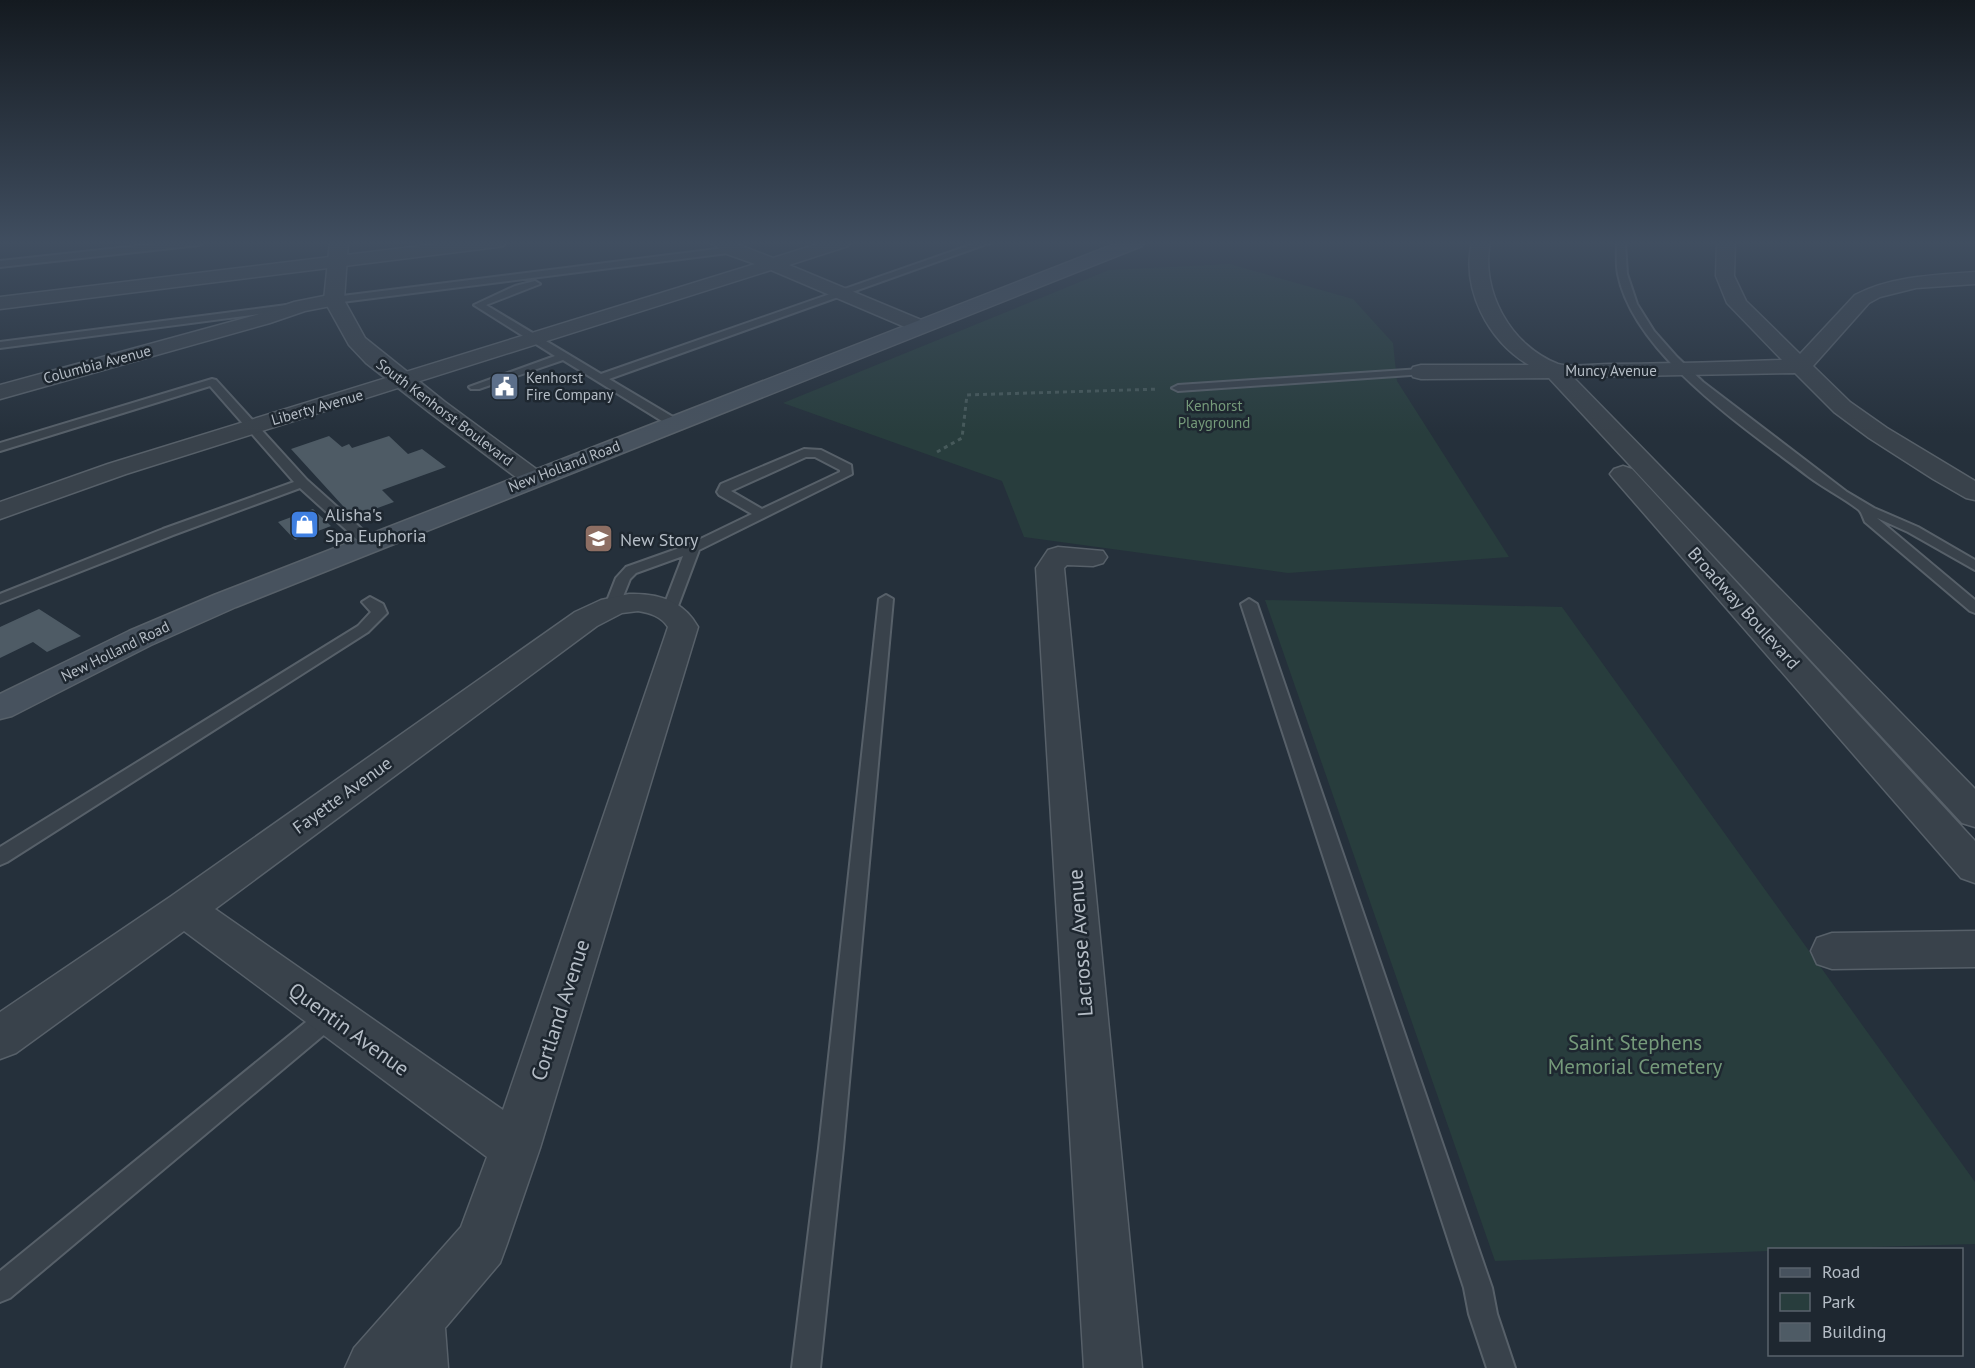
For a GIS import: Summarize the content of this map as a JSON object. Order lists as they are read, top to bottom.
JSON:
{
  "streets": {
    "main road": ["New Holland Road"],
    "street": [
      "Columbia Avenue",
      "Muncy Avenue",
      "Liberty Avenue",
      "South Kenhorst Boulevard",
      "Broadway Boulevard",
      "Fayette Avenue",
      "Lacrosse Avenue",
      "Cortland Avenue",
      "Quentin Avenue"
    ]
  },
  "crossings": [
    ["Muncy Avenue", "Broadway Boulevard"],
    ["Liberty Avenue", "South Kenhorst Boulevard"],
    ["South Kenhorst Boulevard", "New Holland Road"],
    ["Fayette Avenue", "Quentin Avenue"],
    ["Cortland Avenue", "Quentin Avenue"]
  ],
  "parks": ["Kenhorst Playground", "Saint Stephens Memorial Cemetery"],
  "places": {
    "public building": ["Kenhorst Fire Company"],
    "shop": ["Alisha's Spa Euphoria"],
    "school or university": ["New Story"]
  },
  "legend": ["Road", "Park", "Building"]
}
